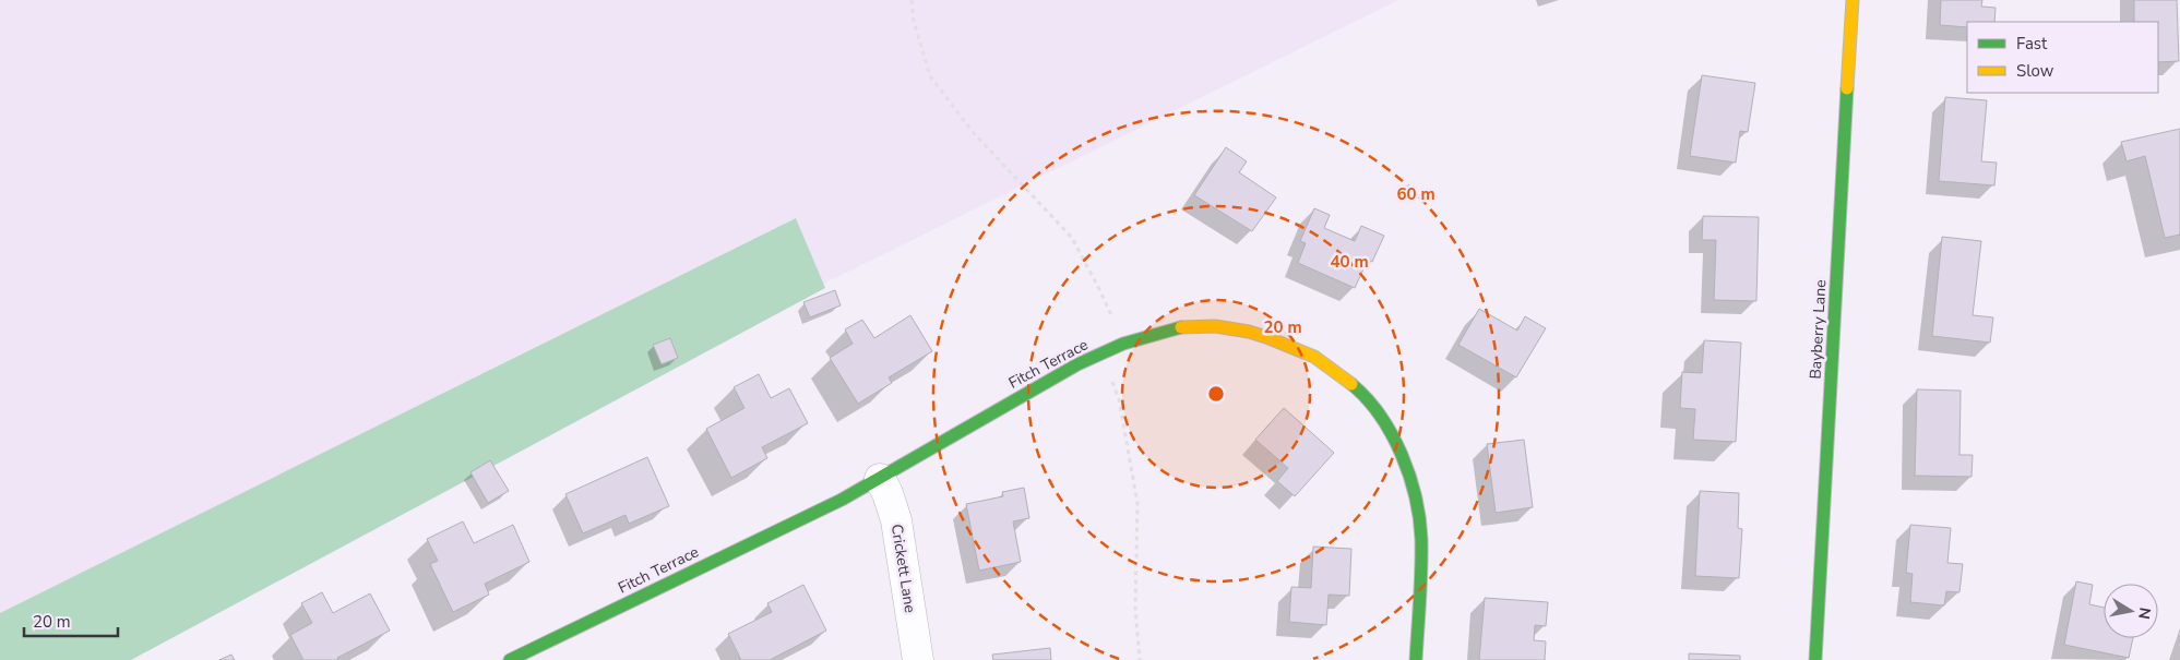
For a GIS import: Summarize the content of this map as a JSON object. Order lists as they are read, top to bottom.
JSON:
{
  "streets": {
    "street": ["Bayberry Lane", "Fitch Terrace", "Crickett Lane"]
  },
  "crossings": [
    ["Fitch Terrace", "Crickett Lane"]
  ],
  "legend": ["Fast", "Slow"],
  "scale_bar": "20 m",
  "north": "right",
  "rings": ["60 m", "40 m", "20 m"]
}
